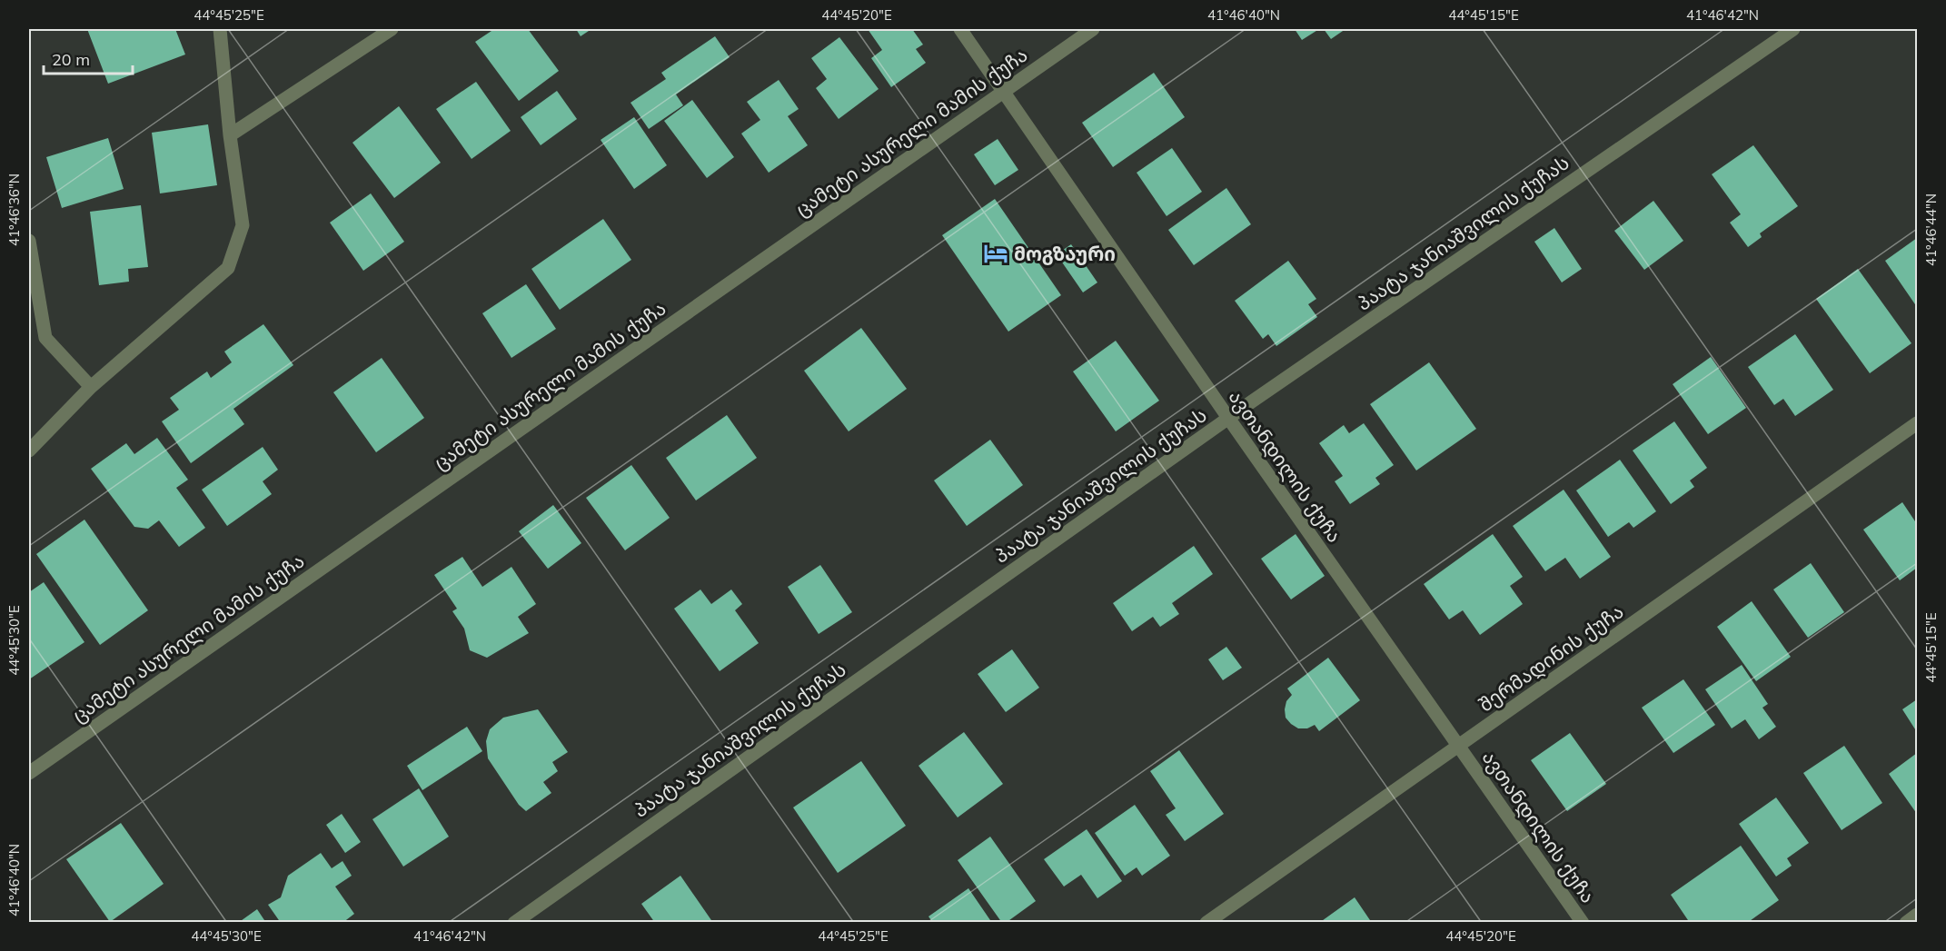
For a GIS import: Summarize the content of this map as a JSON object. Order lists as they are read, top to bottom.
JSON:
{
  "streets": {
    "street": [
      "ცამეტი ასურელი მამის ქუჩა",
      "პაატა ჯანიაშვილის ქუჩას",
      "ავთანდილის ქუჩა",
      "შერმადინის ქუჩა"
    ]
  },
  "crossings": [
    ["ცამეტი ასურელი მამის ქუჩა", "ავთანდილის ქუჩა"],
    ["პაატა ჯანიაშვილის ქუჩას", "ავთანდილის ქუჩა"],
    ["ავთანდილის ქუჩა", "შერმადინის ქუჩა"]
  ],
  "places": {
    "hotel": ["მოგზაური"]
  },
  "scale_bar": "20 m",
  "coordinates": [
    "44°45'25\"E",
    "44°45'20\"E",
    "41°46'40\"N",
    "44°45'15\"E",
    "41°46'42\"N",
    "41°46'36\"N",
    "41°46'44\"N",
    "44°45'30\"E"
  ]
}
